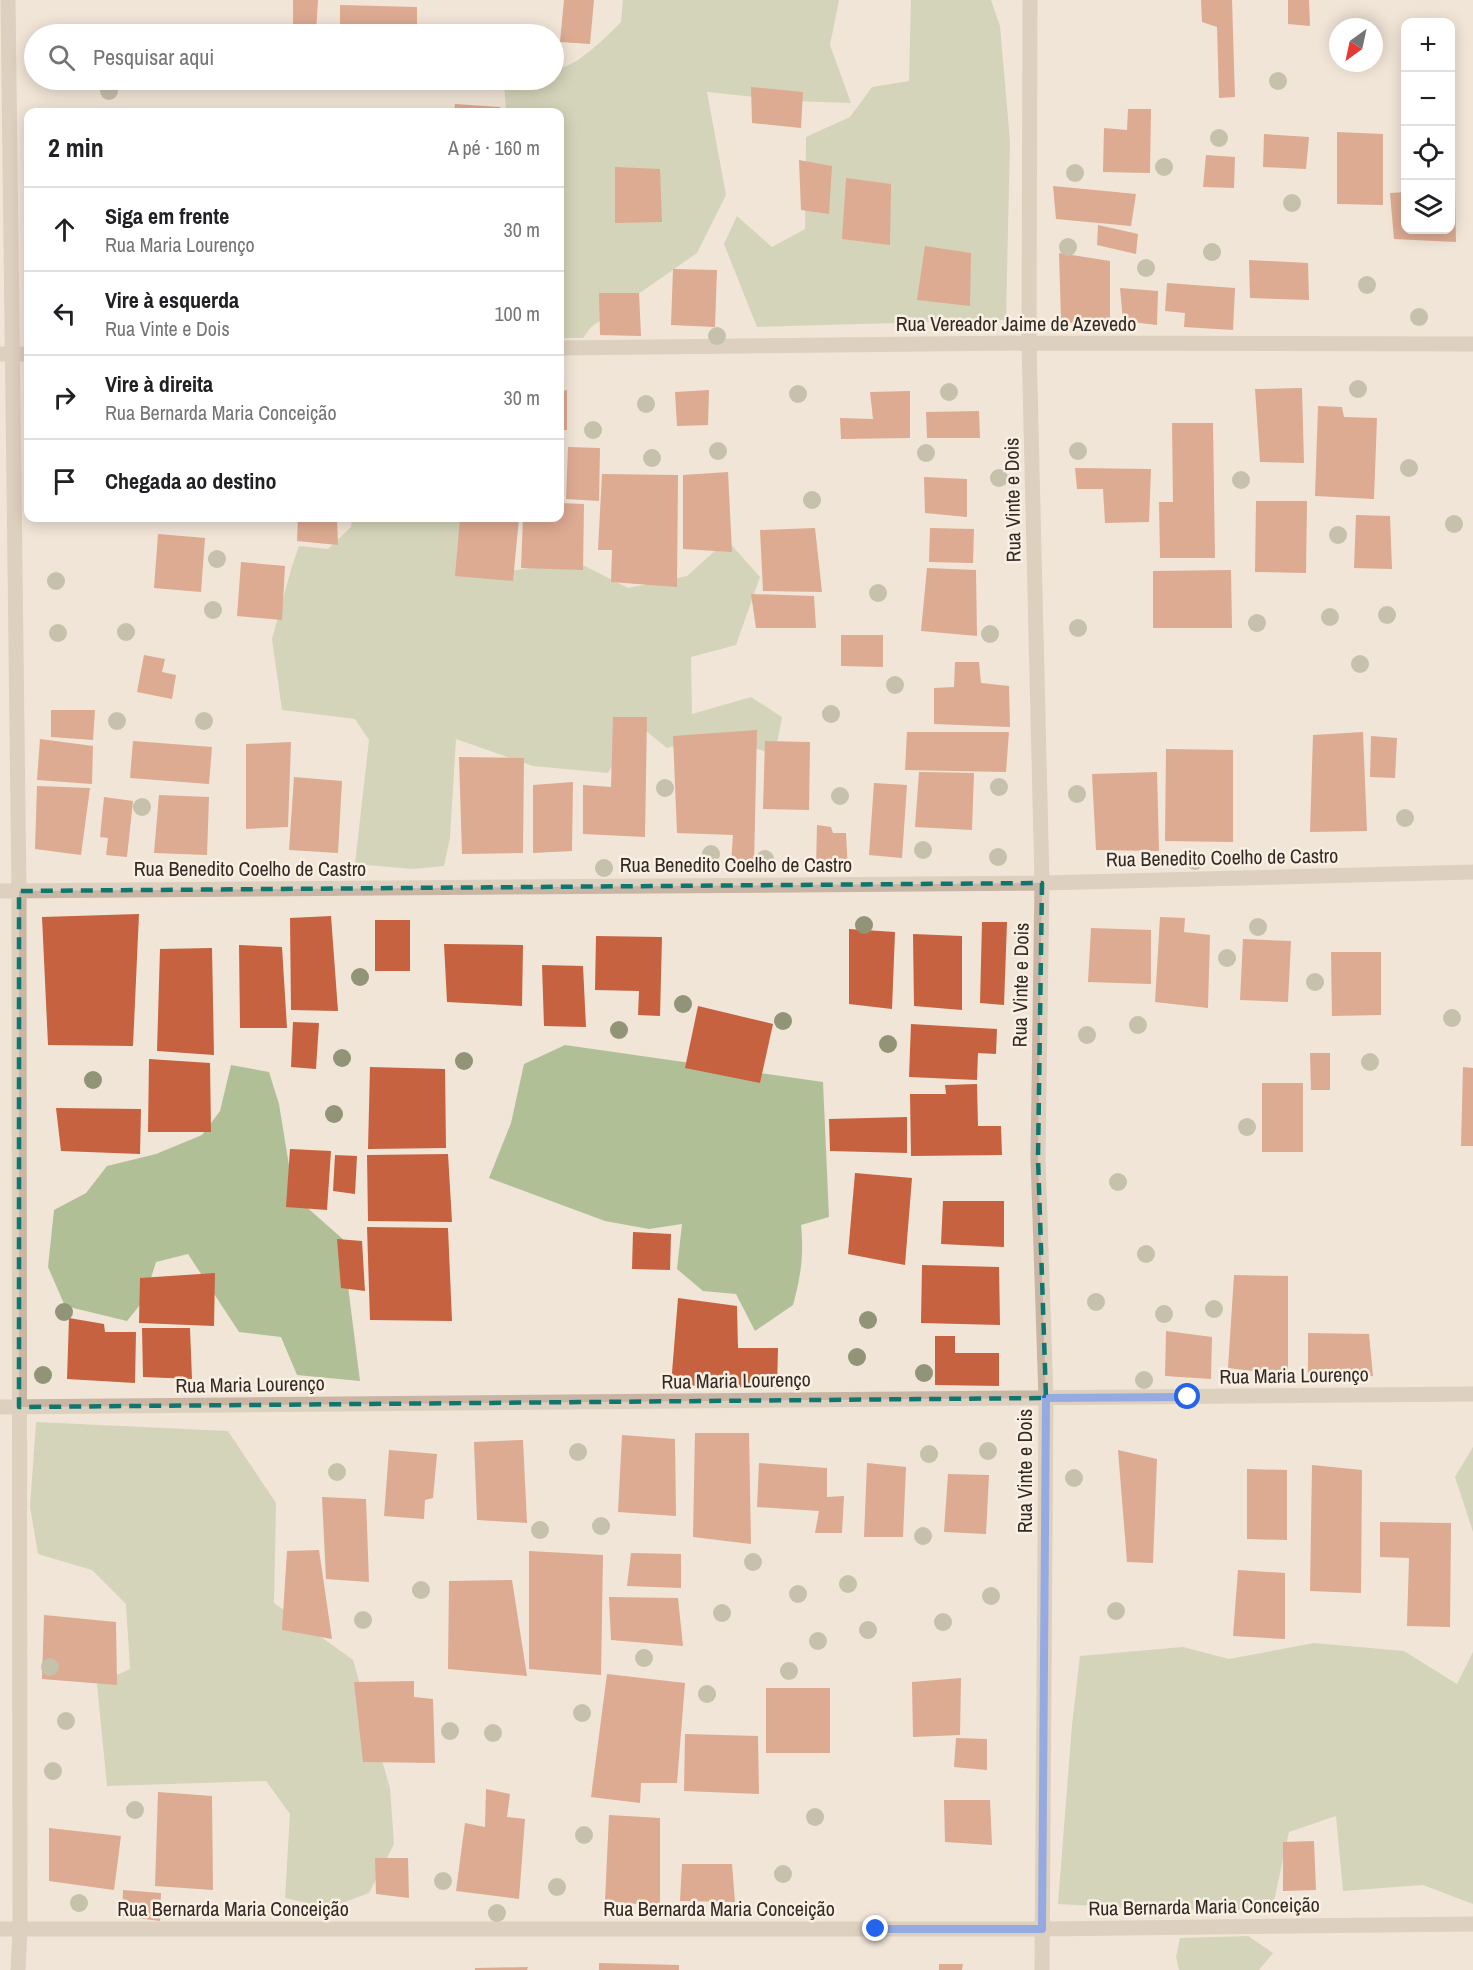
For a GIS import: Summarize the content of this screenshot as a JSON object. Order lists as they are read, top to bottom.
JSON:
{
  "streets": {
    "street": [
      "Rua Vereador Jaime de Azevedo",
      "Rua Vinte e Dois",
      "Rua Benedito Coelho de Castro",
      "Rua Maria Lourenço",
      "Rua Bernarda Maria Conceição"
    ]
  },
  "crossings": [
    ["Rua Vereador Jaime de Azevedo", "Rua Vinte e Dois"],
    ["Rua Vinte e Dois", "Rua Benedito Coelho de Castro"],
    ["Rua Vinte e Dois", "Rua Maria Lourenço"],
    ["Rua Vinte e Dois", "Rua Bernarda Maria Conceição"]
  ],
  "north": "bottom left",
  "page": {
    "map_buttons": ["+", "−"],
    "search": "Pesquisar aqui",
    "heading": ["2 min", "A pé · 160 m"],
    "list": [
      ["Siga em frente", "Rua Maria Lourenço", "30 m"],
      ["Vire à esquerda", "Rua Vinte e Dois", "100 m"],
      ["Vire à direita", "Rua Bernarda Maria Conceição", "30 m"],
      "Chegada ao destino"
    ]
  }
}
